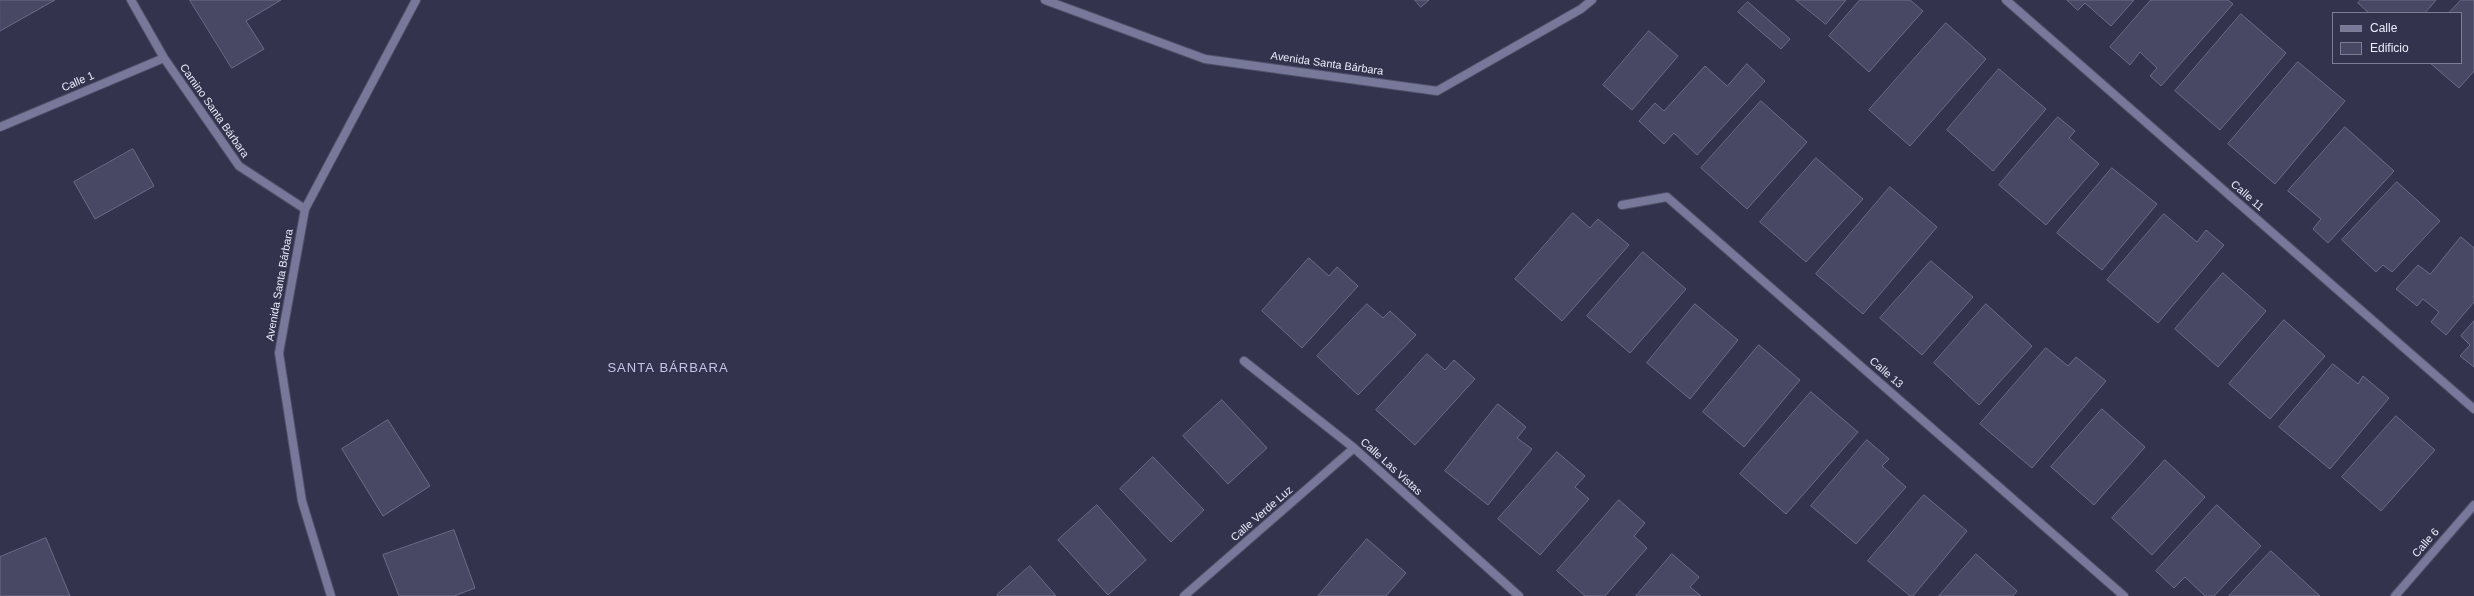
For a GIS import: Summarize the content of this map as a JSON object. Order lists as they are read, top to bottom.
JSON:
{
  "streets": {
    "street": [
      "Avenida Santa Bárbara",
      "Calle 1",
      "Camino Santa Bárbara",
      "Calle 11",
      "Calle 13",
      "Calle Las Vistas",
      "Calle Verde Luz",
      "Calle 6"
    ]
  },
  "crossings": [
    ["Avenida Santa Bárbara", "Camino Santa Bárbara"],
    ["Calle 1", "Camino Santa Bárbara"],
    ["Calle Las Vistas", "Calle Verde Luz"]
  ],
  "districts": ["SANTA BÁRBARA"],
  "legend": ["Calle", "Edificio"]
}
